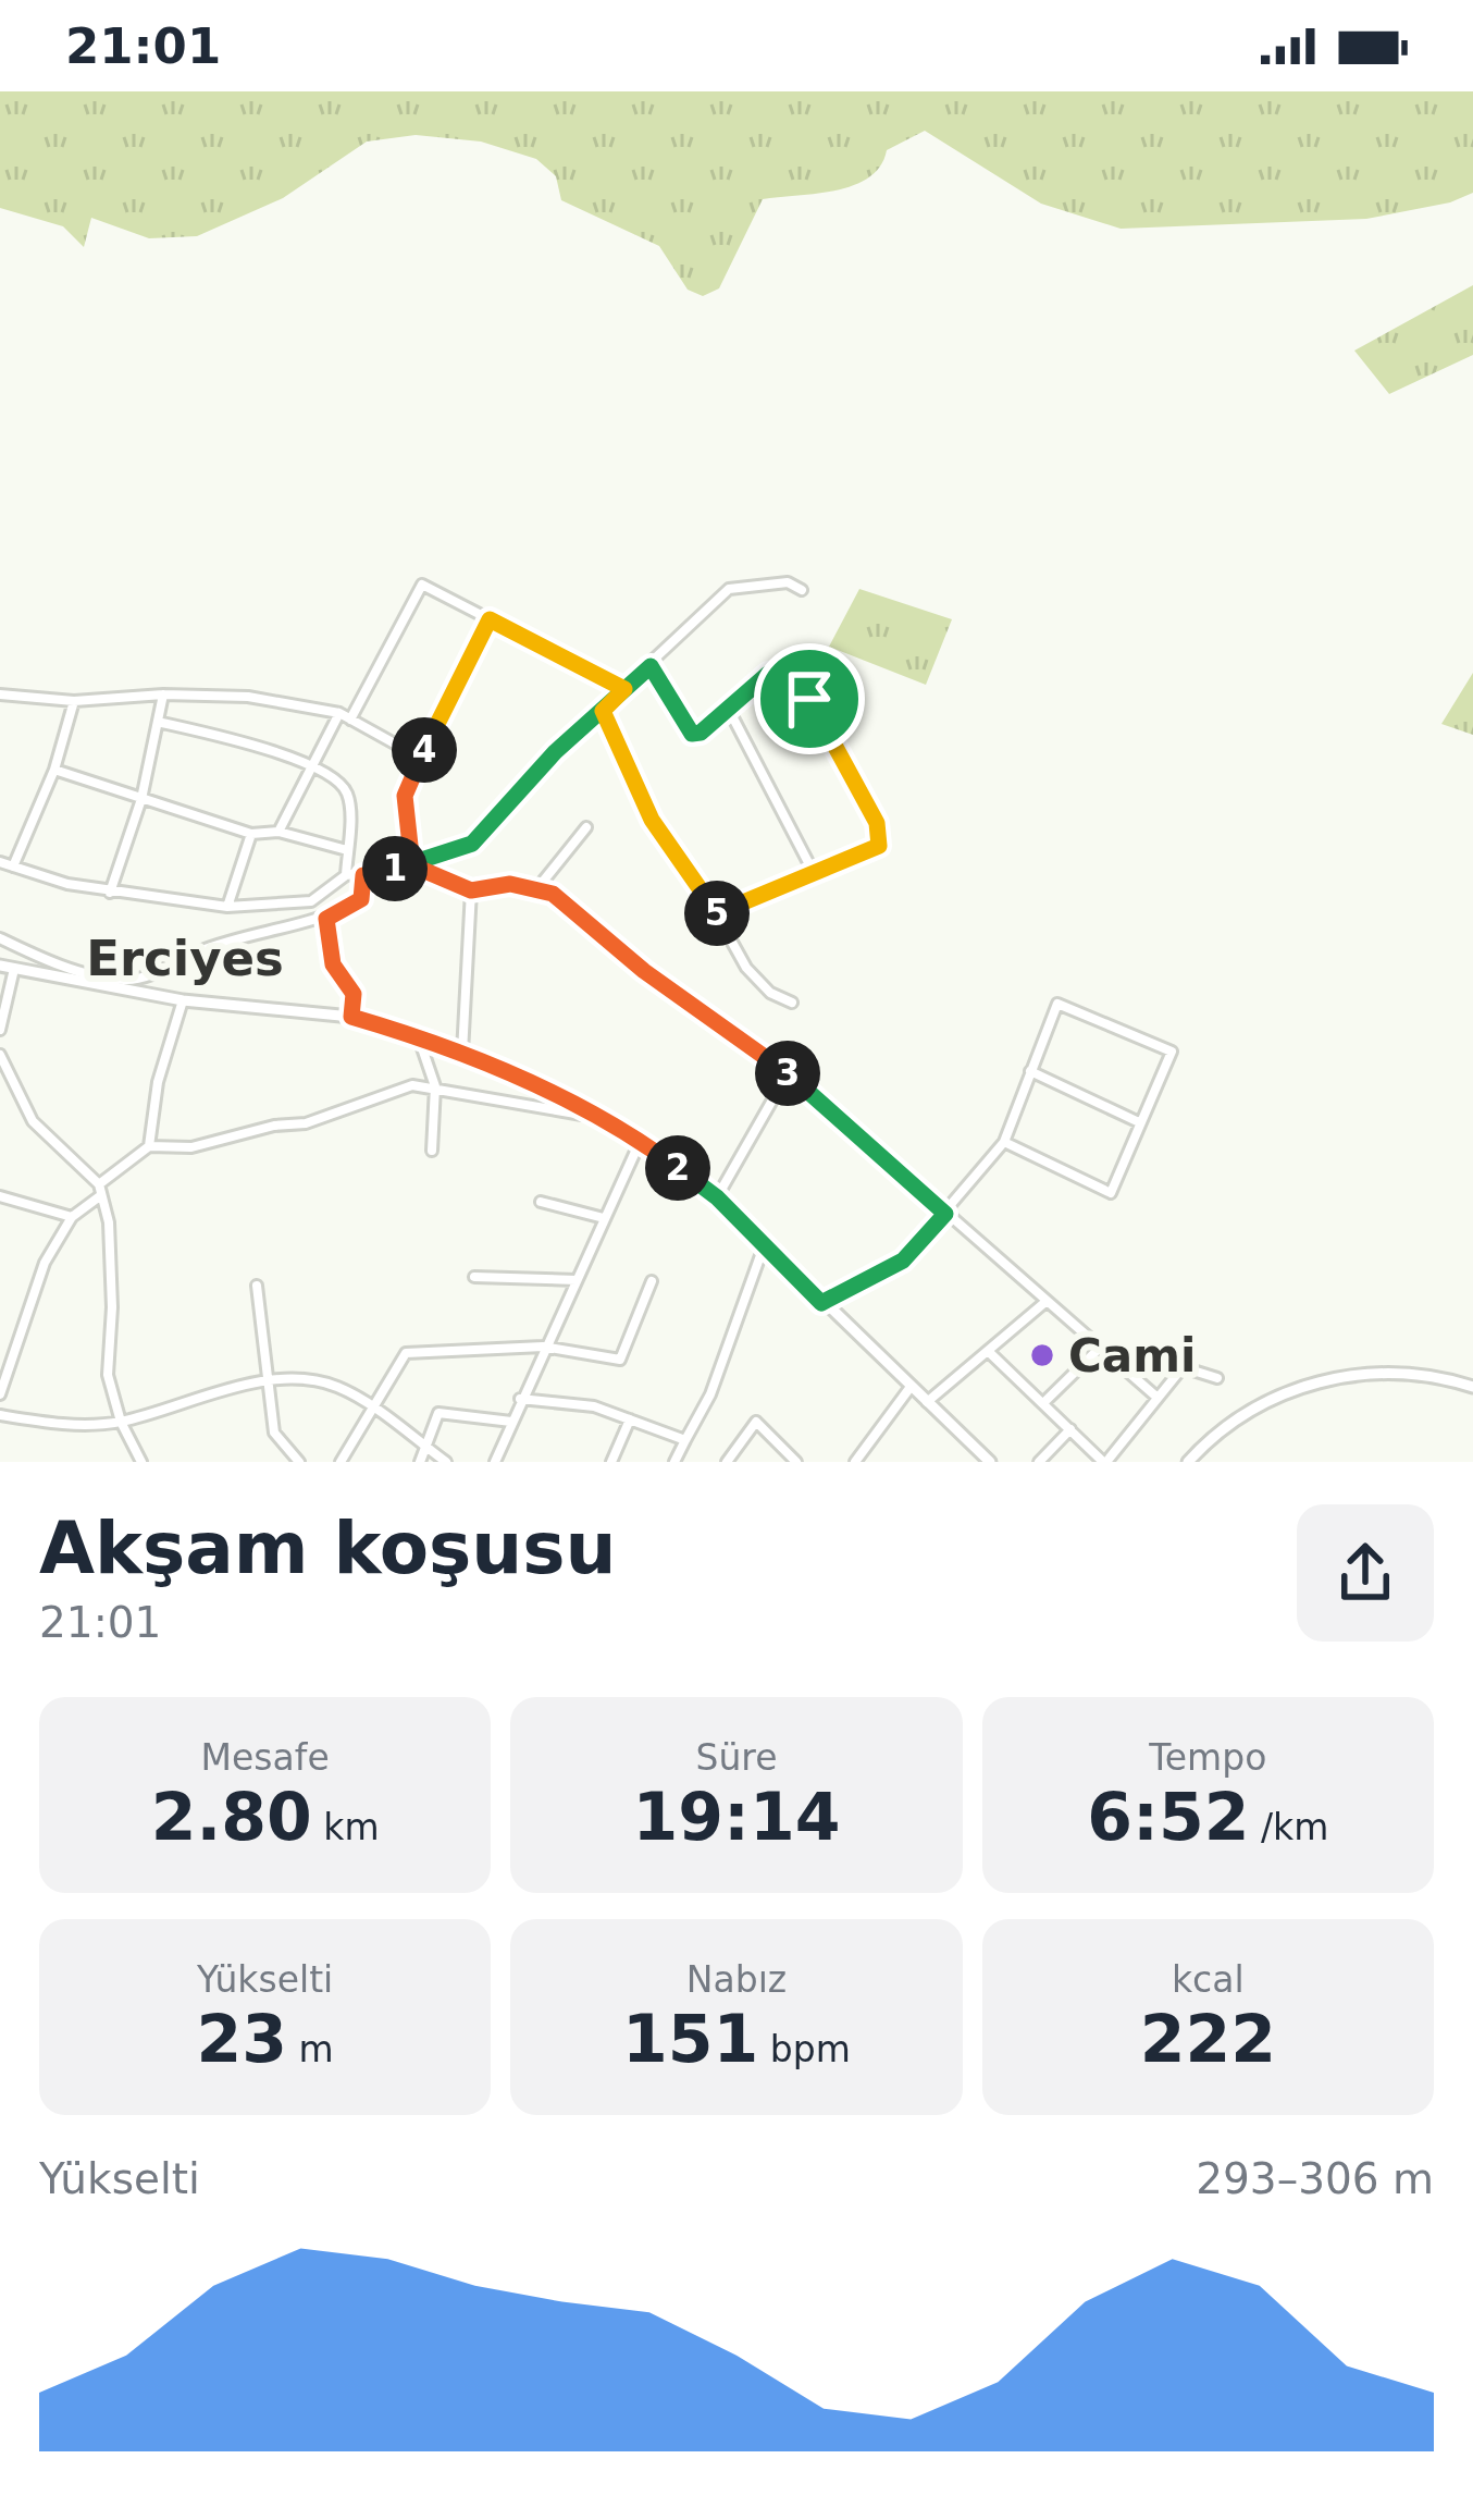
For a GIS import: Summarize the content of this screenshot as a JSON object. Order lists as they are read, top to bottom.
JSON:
{
  "districts": ["Erciyes"],
  "places": ["Cami"],
  "page": {
    "status": "21:01",
    "pins": [
      "4",
      "1",
      "5",
      "3",
      "2"
    ],
    "heading": ["Akşam koşusu", "21:01"],
    "stats": [
      ["Mesafe", "2.80 km"],
      ["Süre", "19:14"],
      ["Tempo", "6:52 /km"],
      ["Yükselti", "23 m"],
      ["Nabız", "151 bpm"],
      ["kcal", "222"]
    ],
    "chart": ["Yükselti", "293–306 m"]
  }
}
